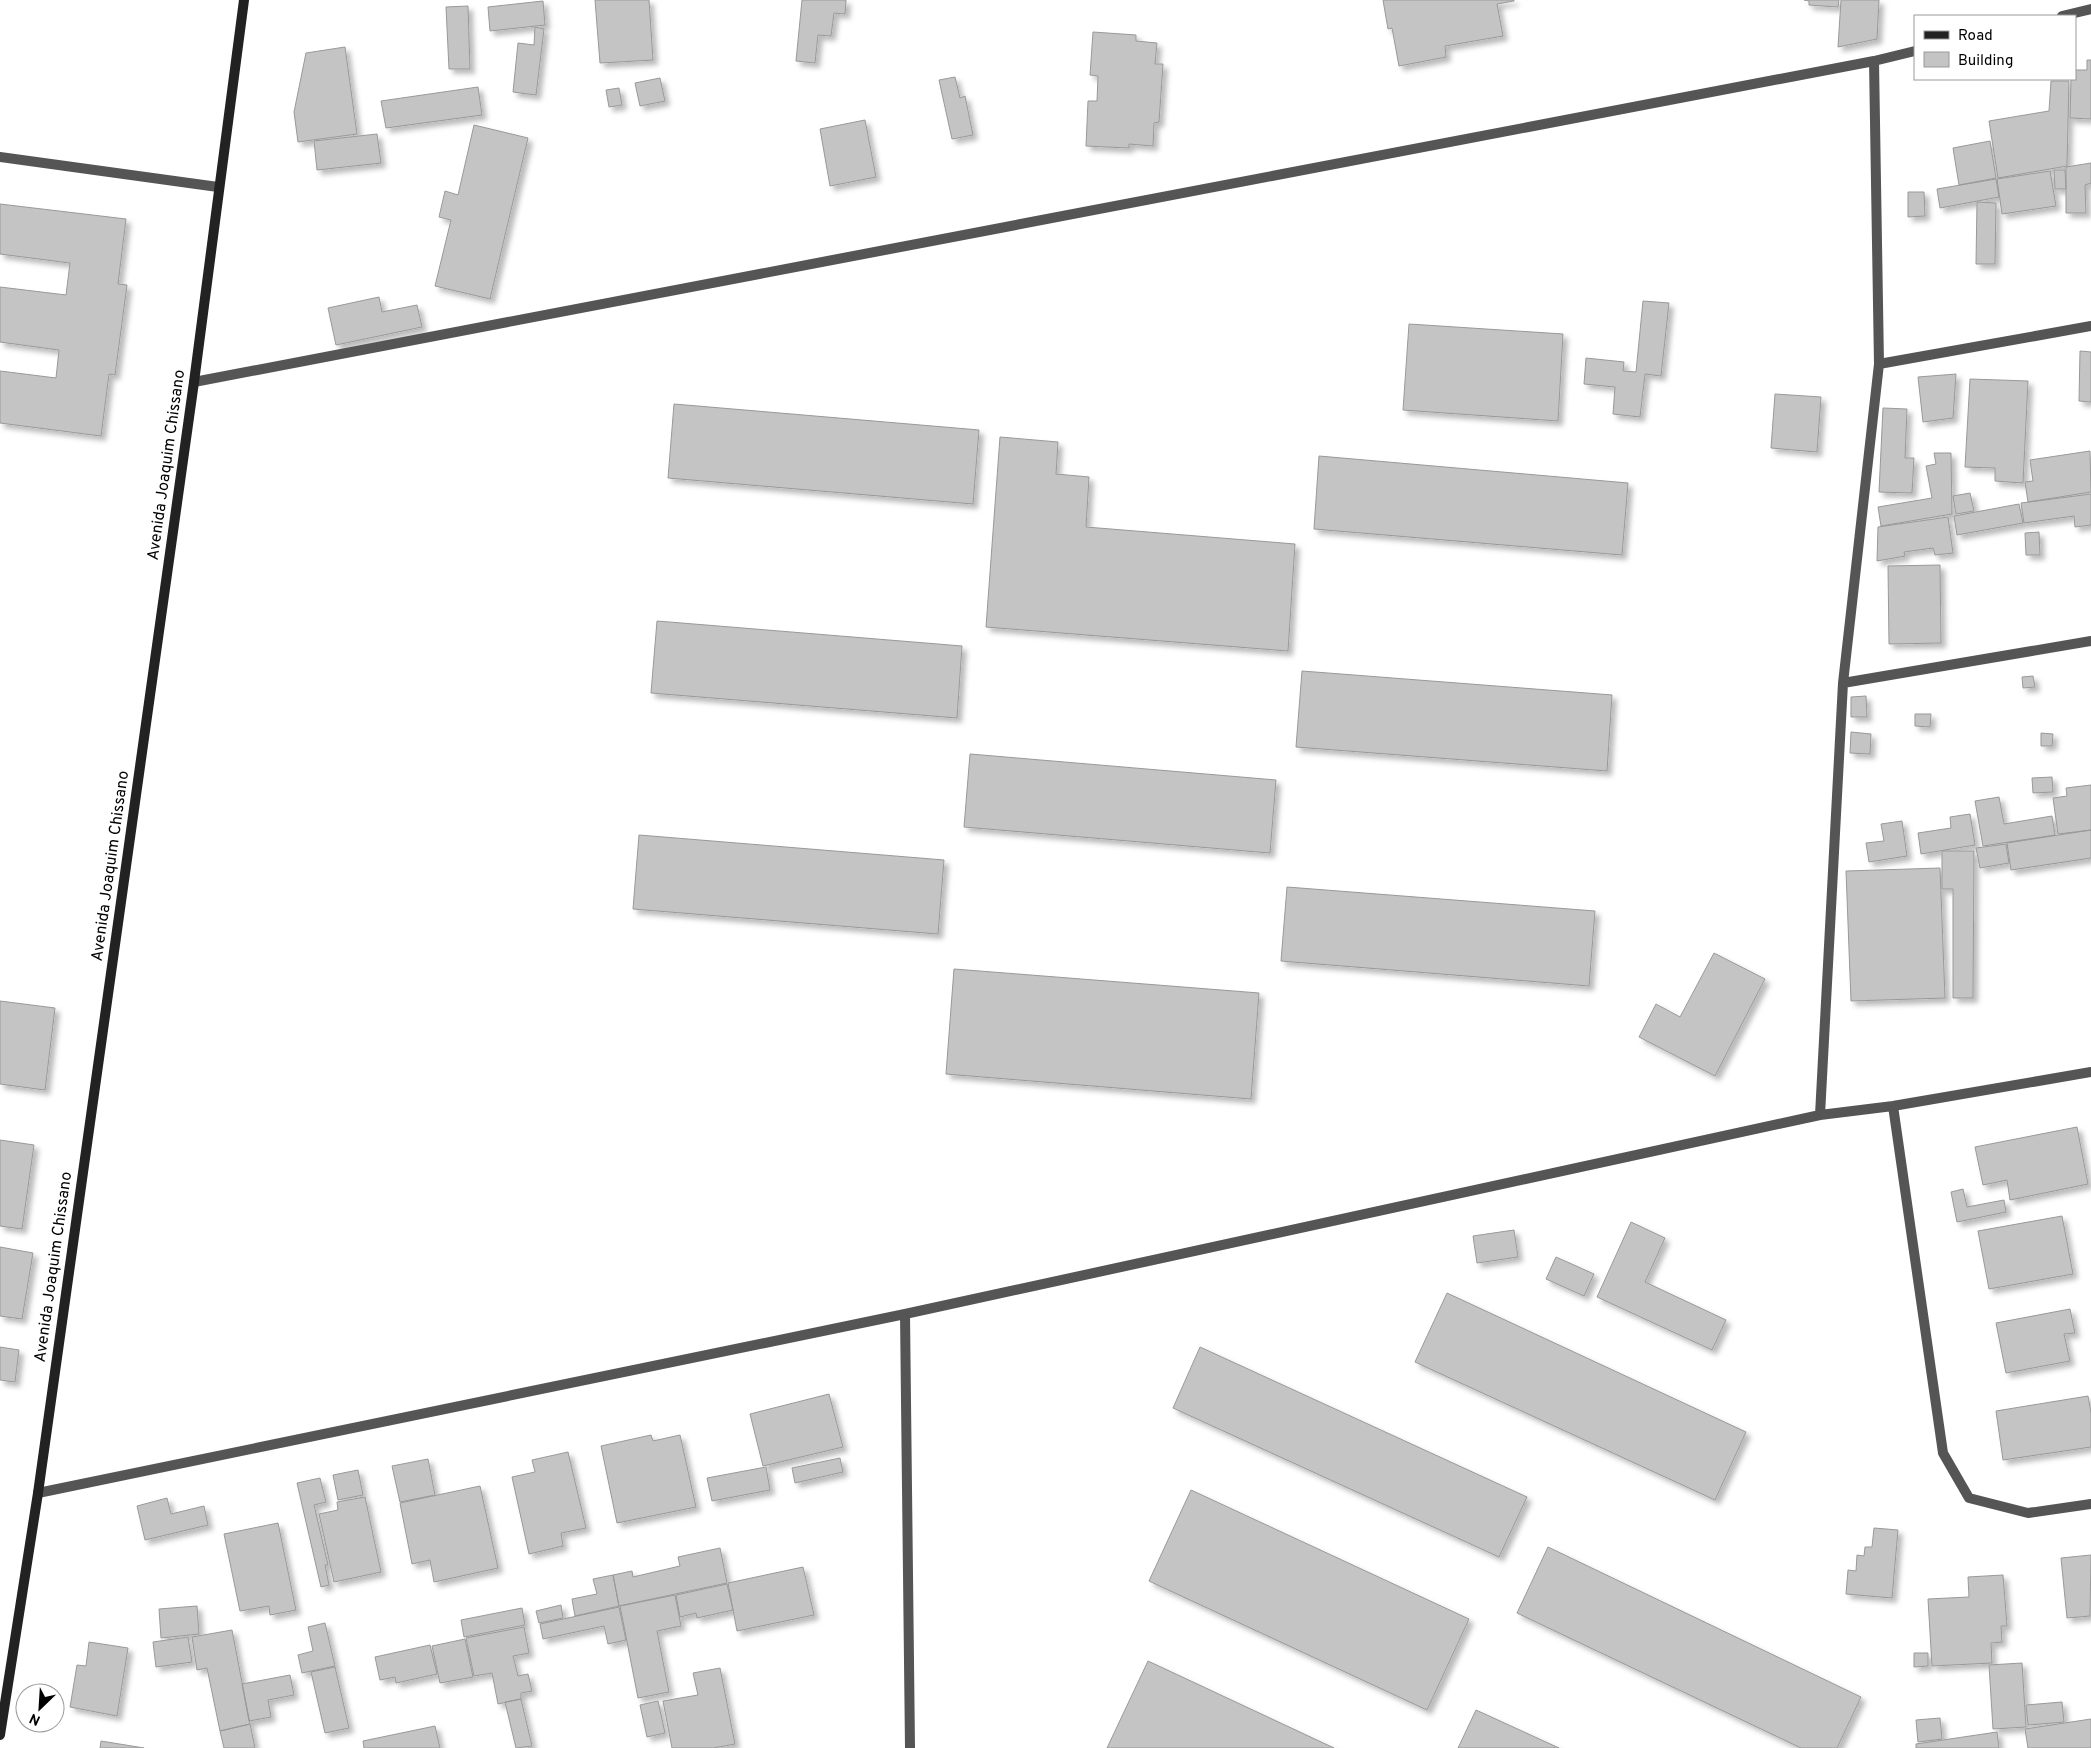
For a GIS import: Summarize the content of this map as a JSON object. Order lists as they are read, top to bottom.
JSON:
{
  "streets": {
    "street": ["Avenida Joaquim Chissano"]
  },
  "legend": ["Road", "Building"],
  "north": "bottom left"
}
